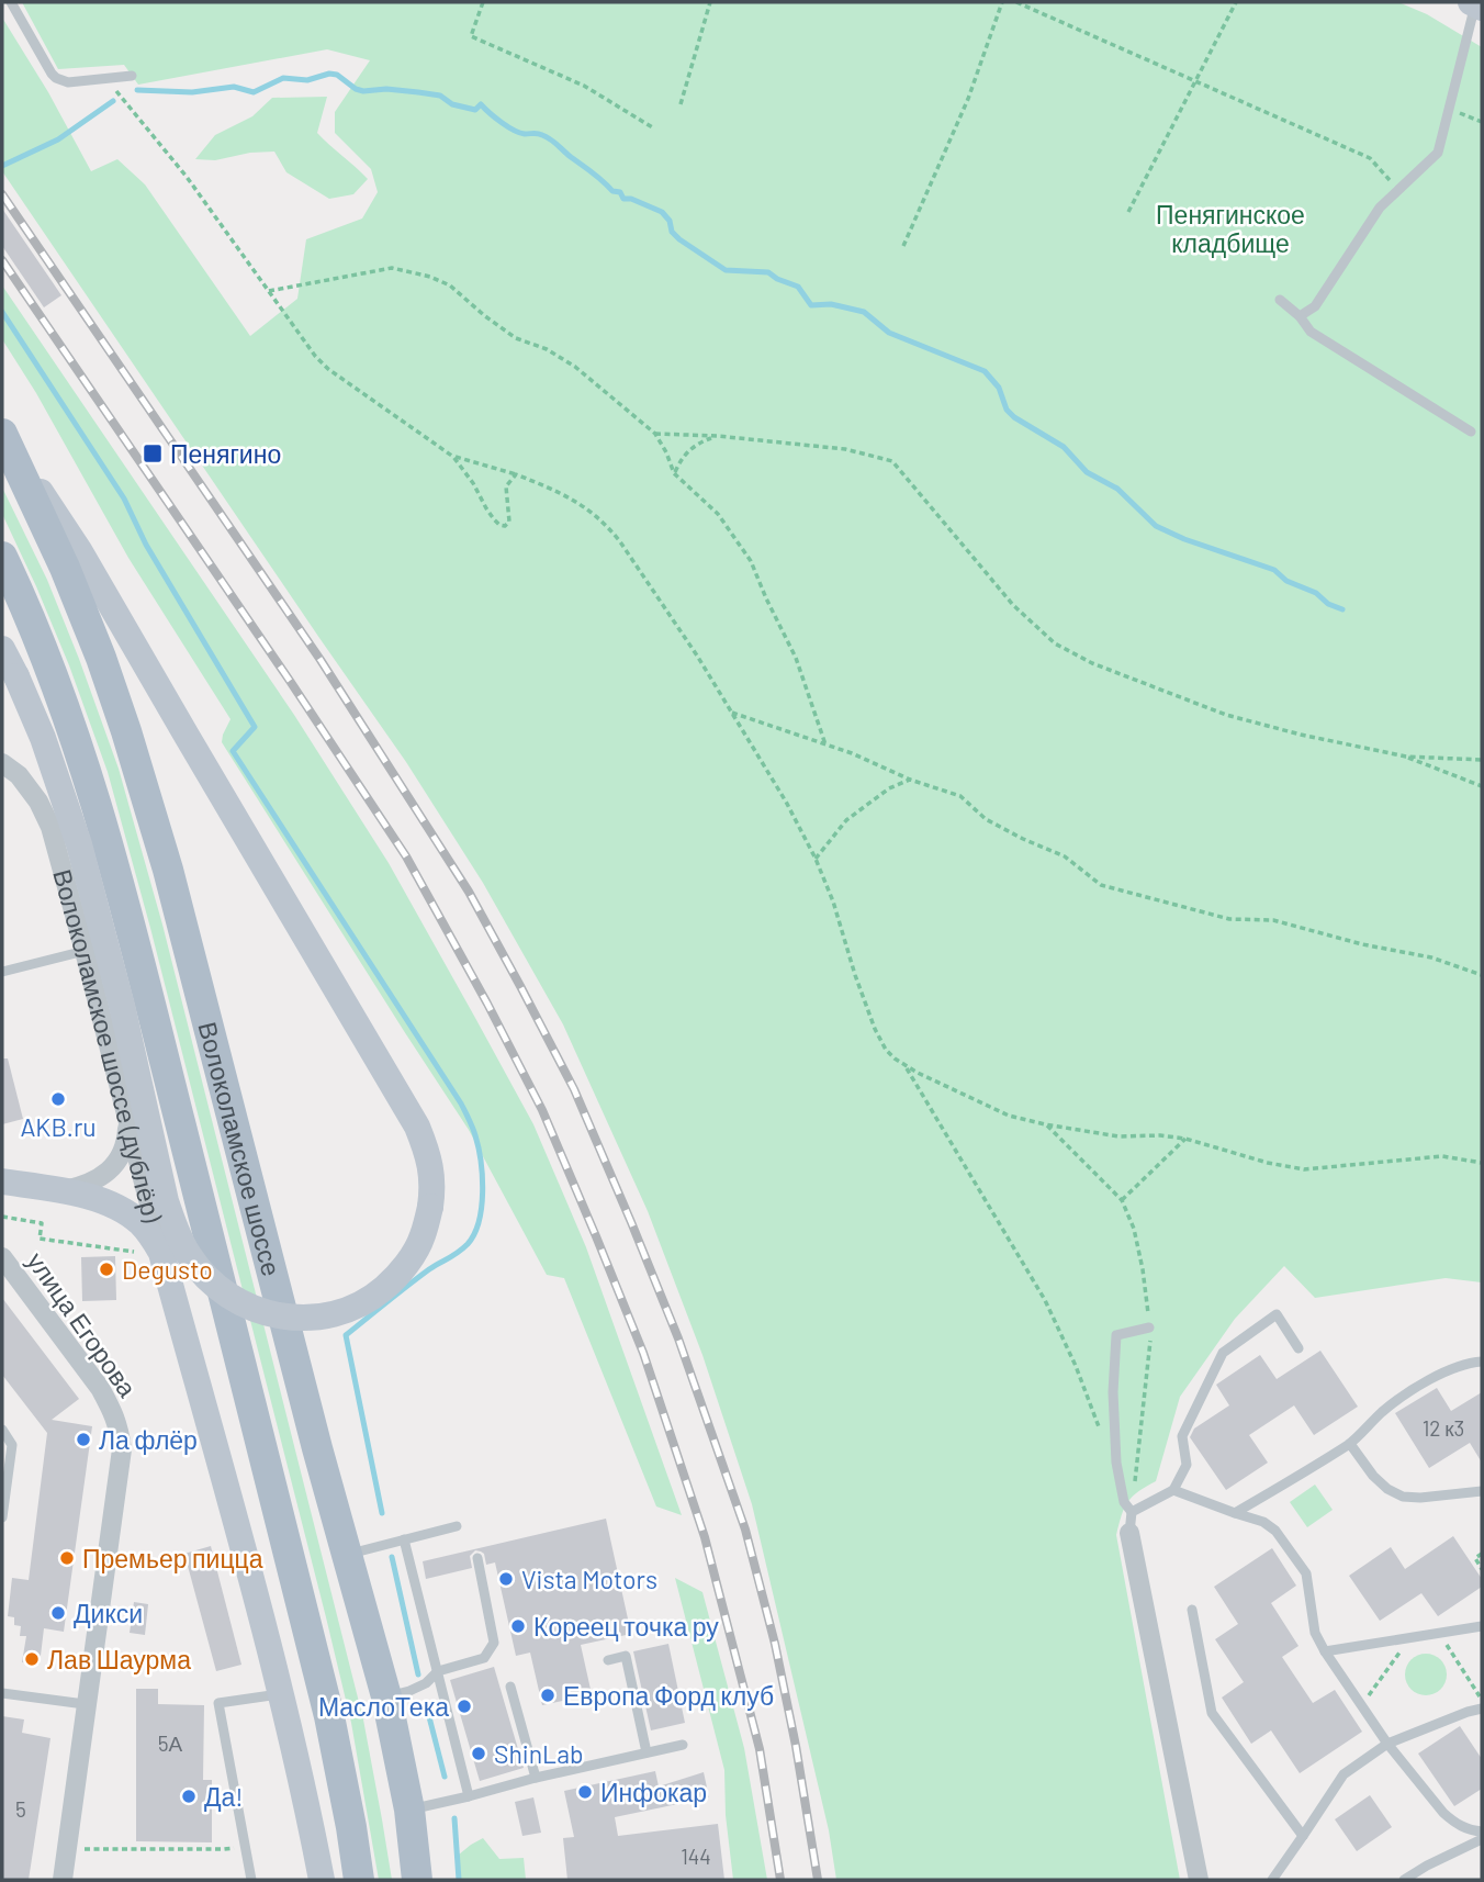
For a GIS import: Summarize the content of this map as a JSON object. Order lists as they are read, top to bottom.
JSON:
{
  "streets": {
    "main road": ["Волоколамское шоссе (дублёр)", "Волоколамское шоссе"],
    "street": ["улица Егорова"]
  },
  "parks": ["Пенягинское кладбище"],
  "places": {
    "transit": ["Пенягино"],
    "other": [
      "AKB.ru",
      "Degusto",
      "Ла флёр",
      "Премьер пицца",
      "Vista Motors",
      "Дикси",
      "Кореец точка ру",
      "Лав Шаурма",
      "Европа Форд клуб",
      "МаслоТека",
      "ShinLab",
      "Инфокар",
      "Да!"
    ]
  },
  "house_numbers": [
    "12 к3",
    "5А",
    "5",
    "144"
  ]
}
